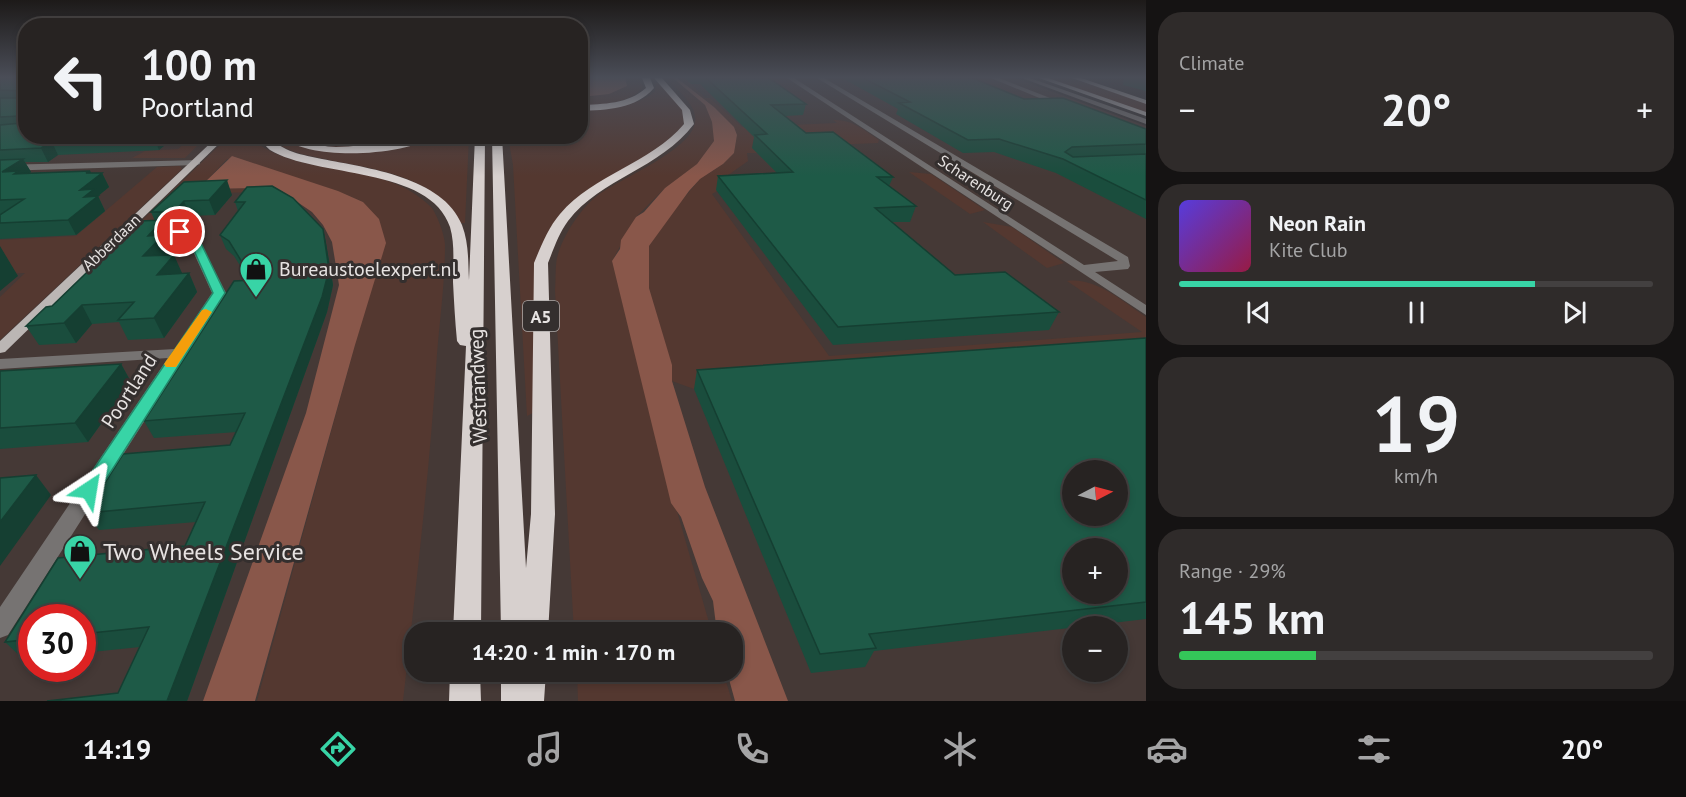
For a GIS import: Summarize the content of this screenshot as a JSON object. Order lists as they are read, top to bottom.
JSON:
{
  "streets": {
    "highway": ["A5", "Westrandweg"],
    "main road": ["Abberdaan"],
    "street": ["Scharenburg", "Poortland"]
  },
  "crossings": [
    ["Abberdaan", "Poortland"]
  ],
  "places": {
    "shop": ["Bureaustoelexpert.nl", "Two Wheels Service"]
  },
  "north": "right",
  "page": {
    "tile": [
      "Climate",
      ["19", "km/h"],
      ["Range · 29%", "145 km"]
    ],
    "turn": ["100 m", "Poortland"],
    "heat": ["−", "20°", "+"],
    "song": ["Neon Rain", "Kite Club"],
    "map_buttons": ["+", "−"],
    "limit": "30",
    "trip": "14:20 · 1 min · 170 m",
    "tabs": ["14:19", "20°"]
  }
}
